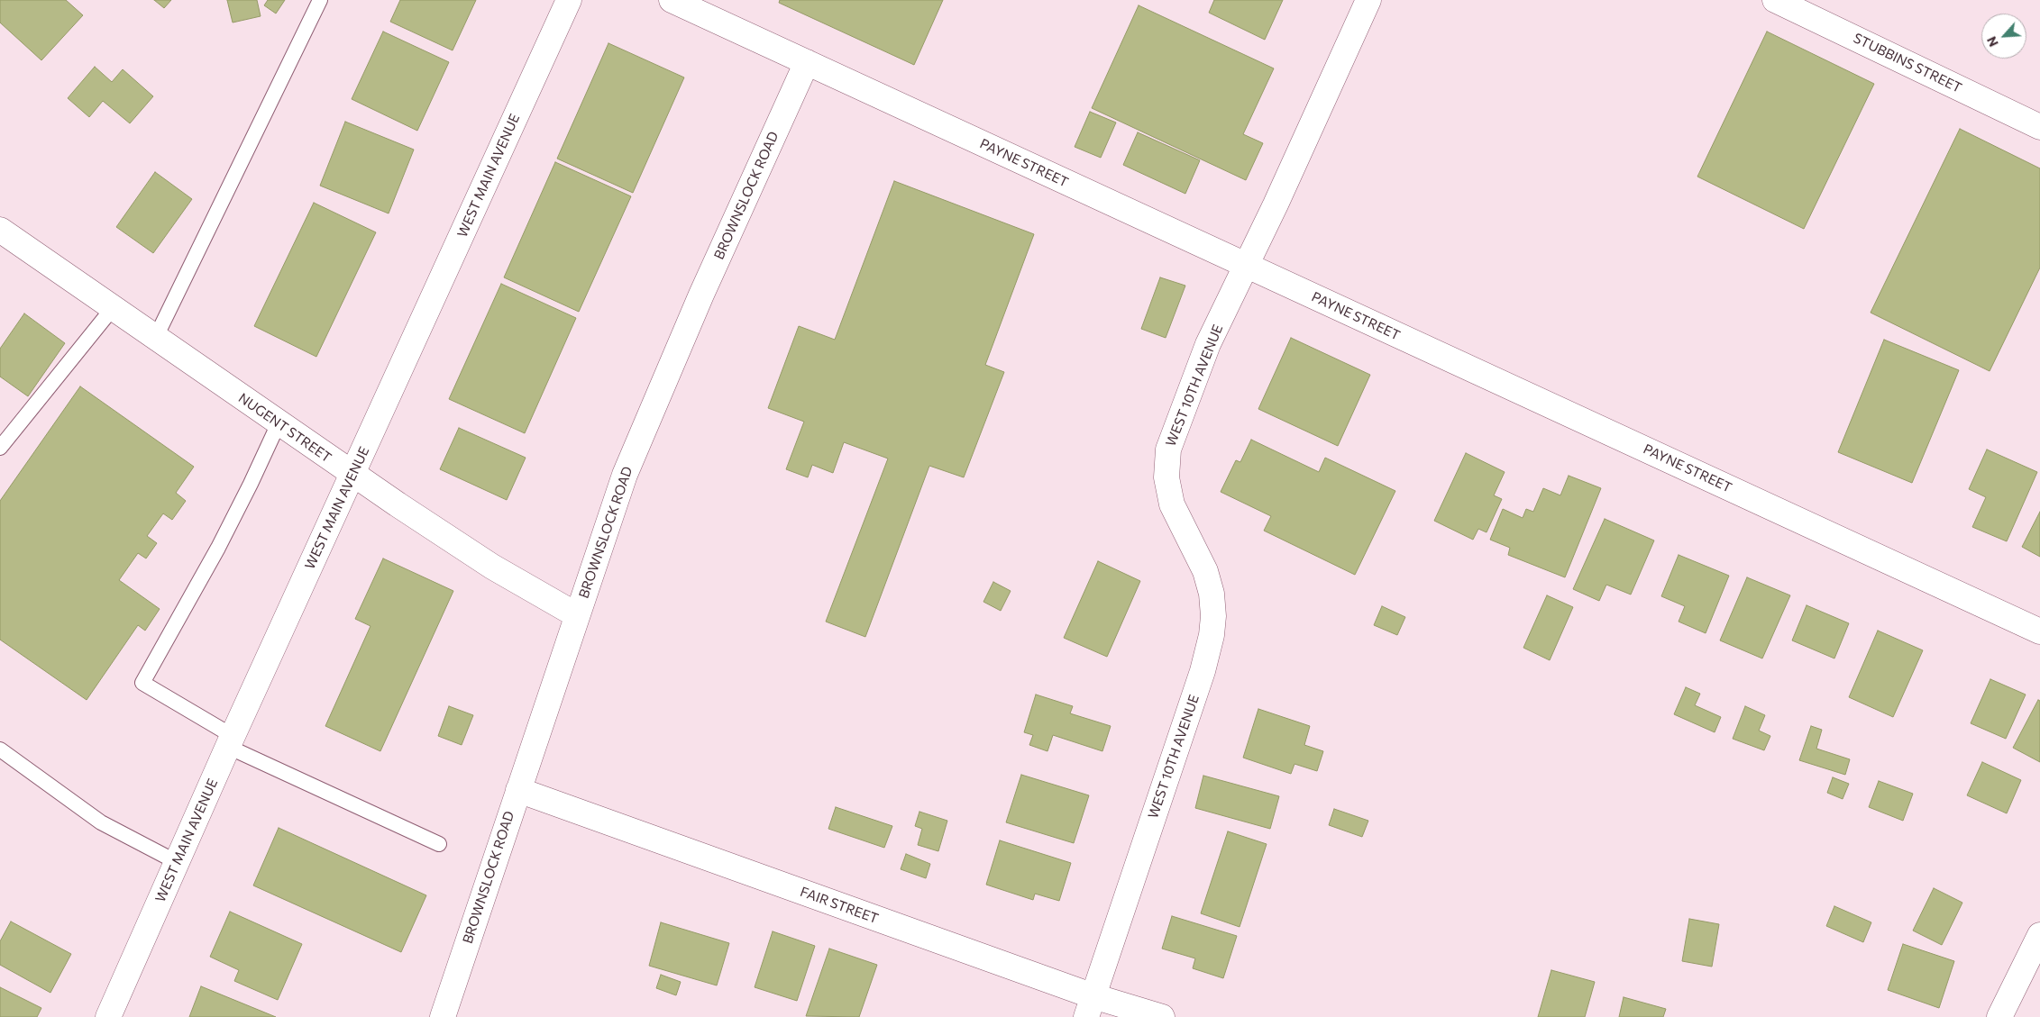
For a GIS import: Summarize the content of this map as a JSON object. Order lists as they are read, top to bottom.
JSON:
{
  "streets": {
    "street": [
      "STUBBINS STREET",
      "PAYNE STREET",
      "WEST MAIN AVENUE",
      "BROWNSLOCK ROAD",
      "WEST 10TH AVENUE",
      "NUGENT STREET",
      "FAIR STREET"
    ]
  },
  "crossings": [
    ["PAYNE STREET", "BROWNSLOCK ROAD"],
    ["PAYNE STREET", "WEST 10TH AVENUE"],
    ["WEST MAIN AVENUE", "NUGENT STREET"],
    ["BROWNSLOCK ROAD", "NUGENT STREET"],
    ["BROWNSLOCK ROAD", "FAIR STREET"],
    ["WEST 10TH AVENUE", "FAIR STREET"]
  ],
  "north": "bottom left"
}
